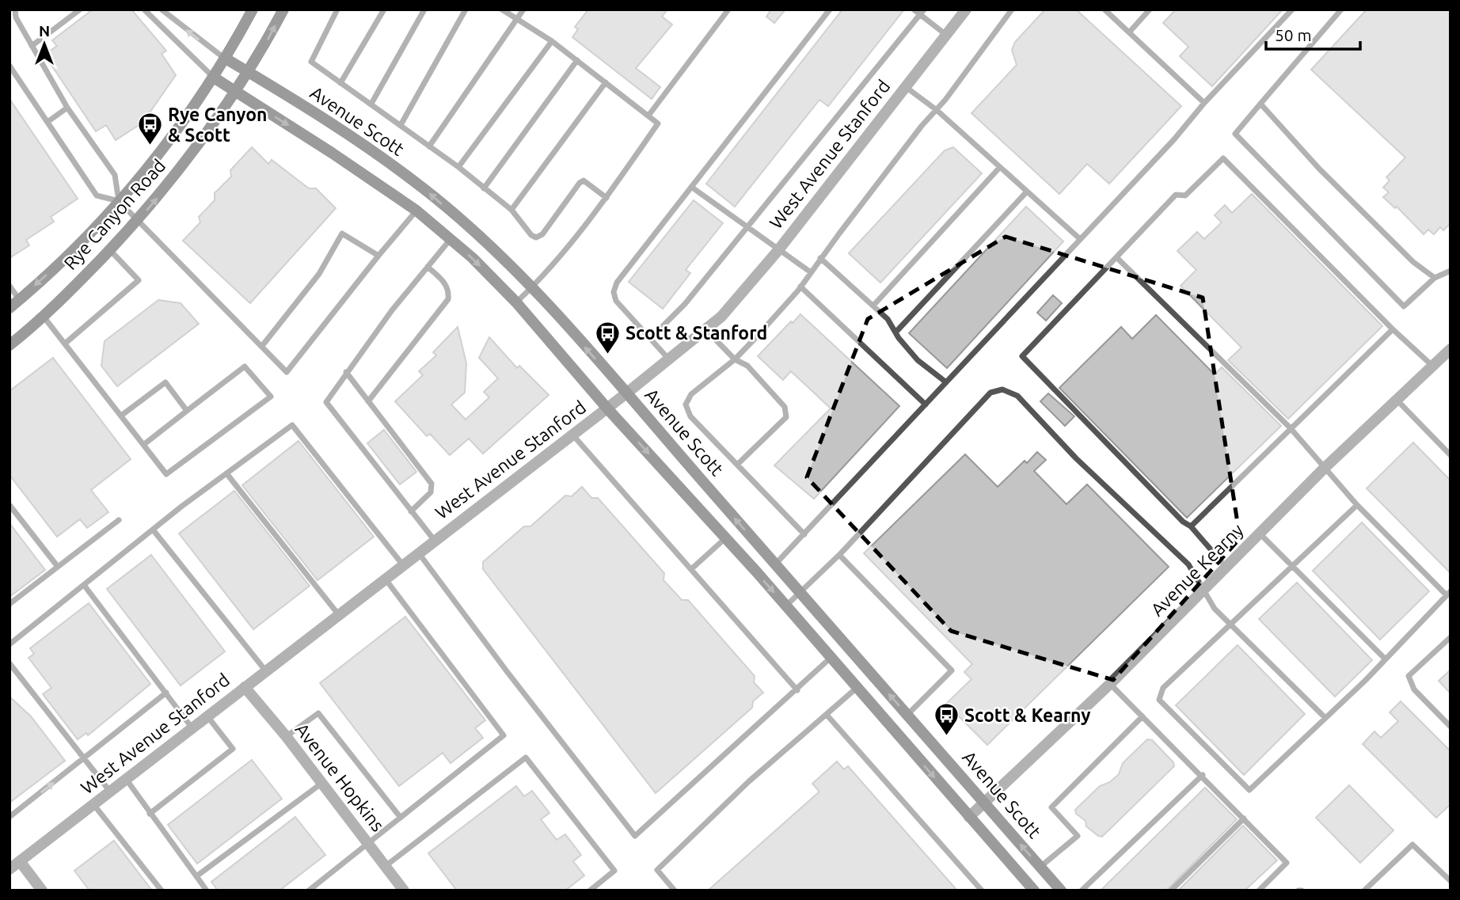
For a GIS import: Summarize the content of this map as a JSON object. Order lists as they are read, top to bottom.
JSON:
{
  "streets": {
    "main road": ["Avenue Scott", "Rye Canyon Road"],
    "street": ["West Avenue Stanford", "Avenue Kearny", "Avenue Hopkins"]
  },
  "crossings": [
    ["Avenue Scott", "West Avenue Stanford"],
    ["Avenue Scott", "Rye Canyon Road"],
    ["Avenue Scott", "Avenue Kearny"],
    ["West Avenue Stanford", "Avenue Hopkins"]
  ],
  "places": {
    "bus stop": ["Rye Canyon & Scott", "Scott & Stanford", "Scott & Kearny"]
  },
  "scale_bar": "50 m",
  "north": "top"
}
